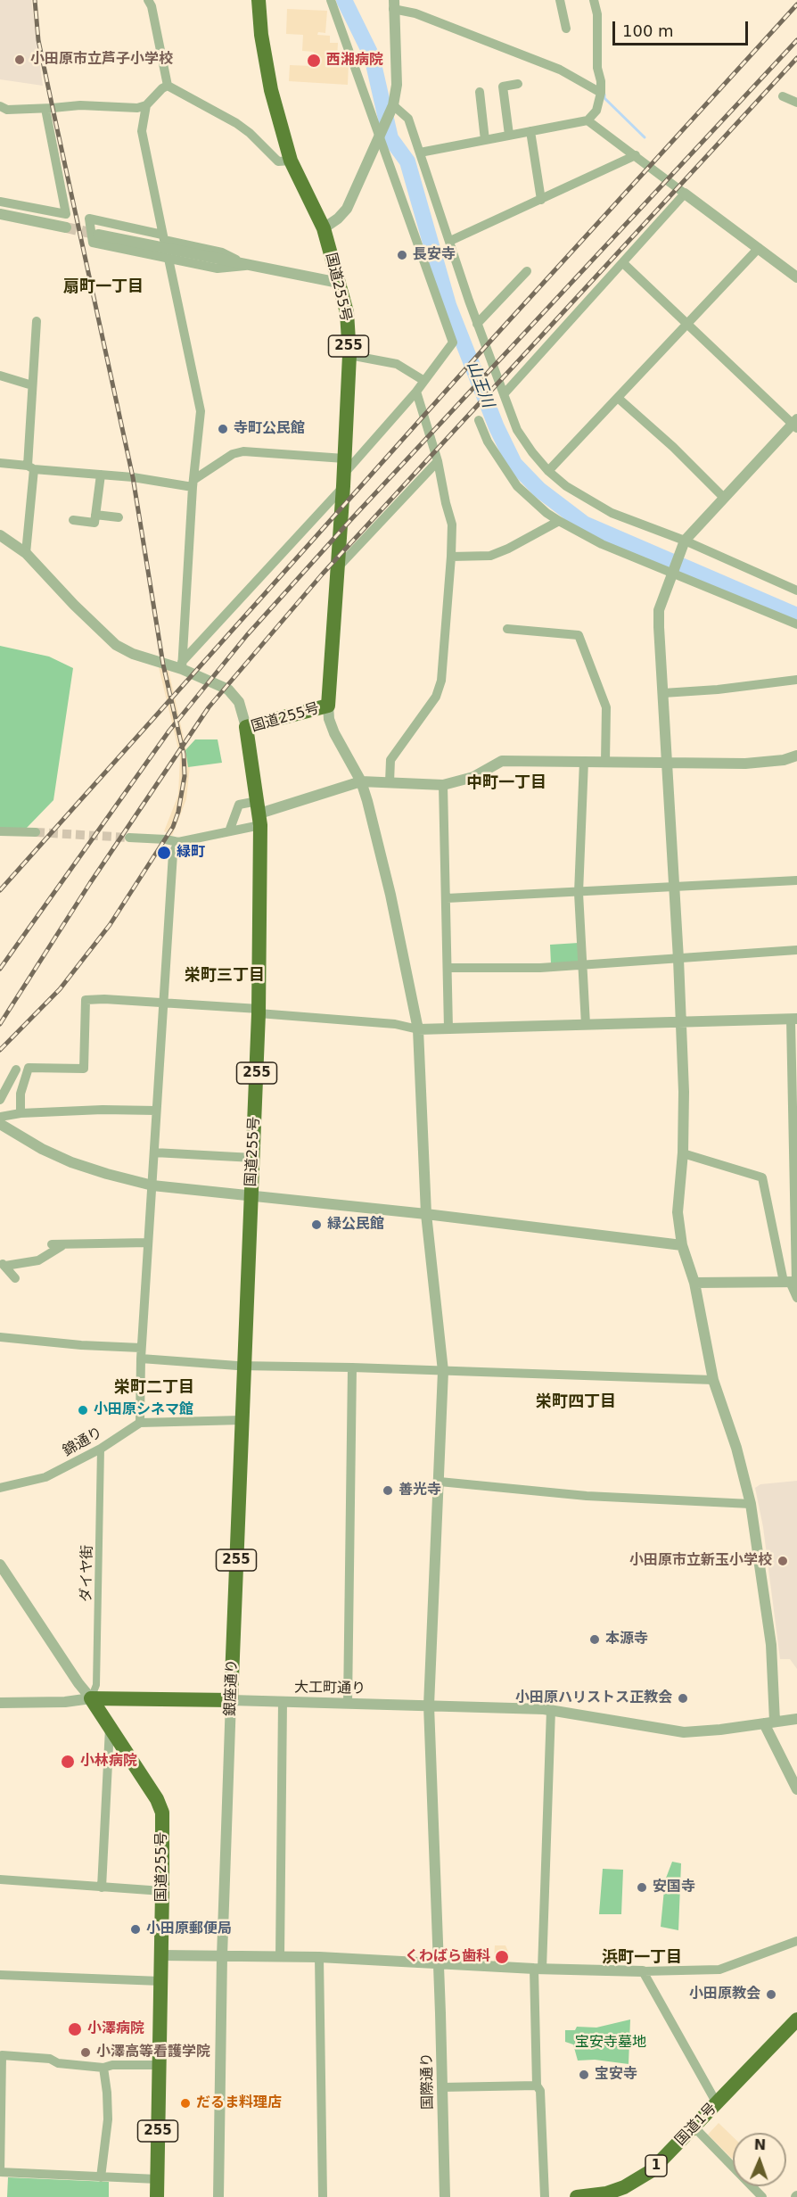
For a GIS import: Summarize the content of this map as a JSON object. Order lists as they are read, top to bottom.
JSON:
{
  "streets": {
    "highway": [
      "国道255号",
      "255",
      "銀座通り",
      "国道1号",
      "1"
    ],
    "street": [
      "錦通り",
      "ダイヤ街",
      "大工町通り",
      "国際通り"
    ]
  },
  "crossings": [
    ["国道255号", "ダイヤ街"],
    ["国道255号", "銀座通り"],
    ["国道255号", "国際通り"],
    ["錦通り", "ダイヤ街"],
    ["銀座通り", "大工町通り"],
    ["大工町通り", "国際通り"]
  ],
  "districts": [
    "扇町一丁目",
    "中町一丁目",
    "栄町三丁目",
    "栄町二丁目",
    "栄町四丁目",
    "浜町一丁目"
  ],
  "water": ["山王川"],
  "parks": ["宝安寺墓地"],
  "places": [
    "小田原市立芦子小学校",
    "西湘病院",
    "長安寺",
    "寺町公民館",
    "緑町",
    "緑公民館",
    "小田原シネマ館",
    "善光寺",
    "小田原市立新玉小学校",
    "本源寺",
    "小田原ハリストス正教会",
    "小林病院",
    "安国寺",
    "小田原郵便局",
    "くわばら歯科",
    "小田原教会",
    "小澤病院",
    "小澤高等看護学院",
    "宝安寺",
    "だるま料理店"
  ],
  "scale_bar": "100 m",
  "north": "top"
}
